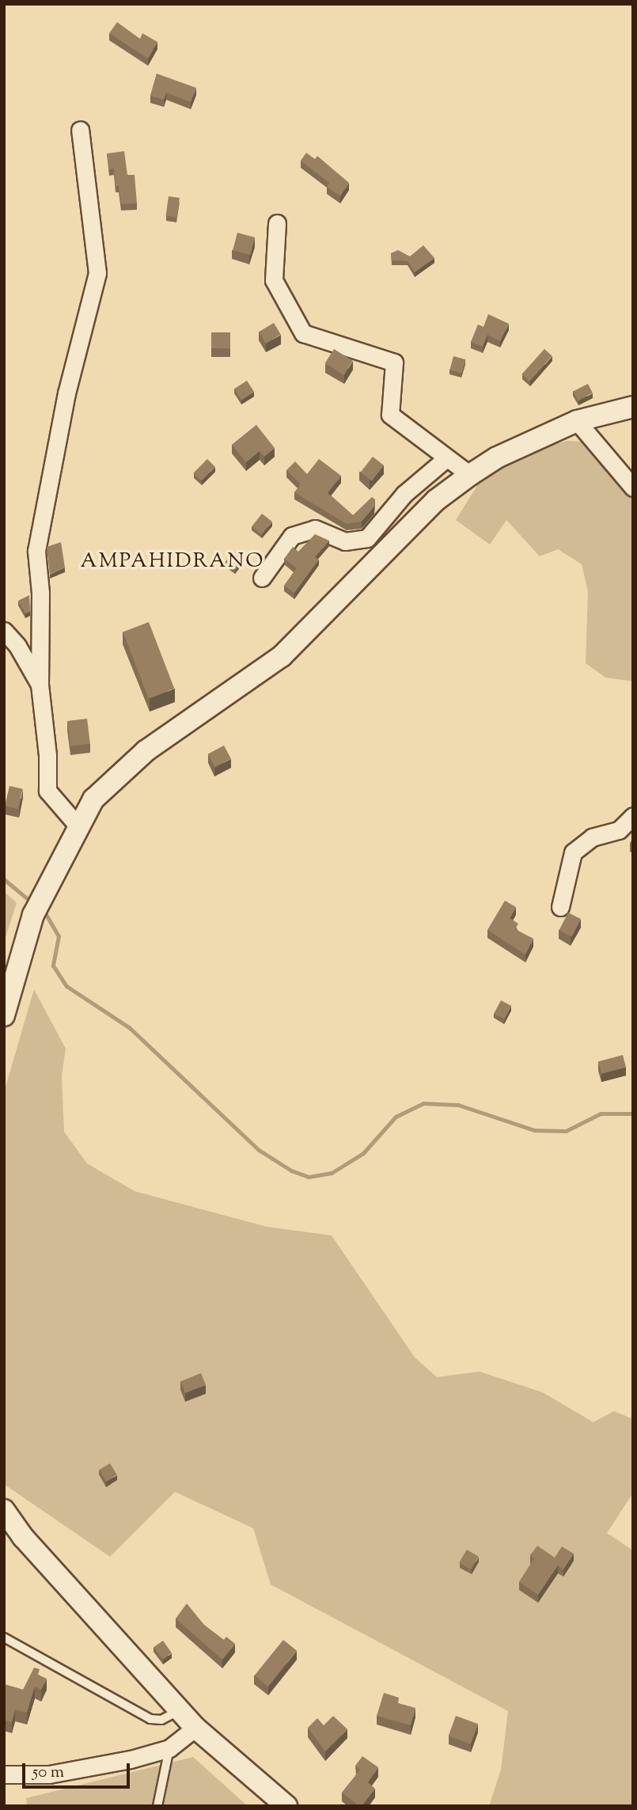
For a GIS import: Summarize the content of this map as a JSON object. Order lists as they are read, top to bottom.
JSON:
{
  "districts": ["AMPAHIDRANO"],
  "scale_bar": "50 m"
}
